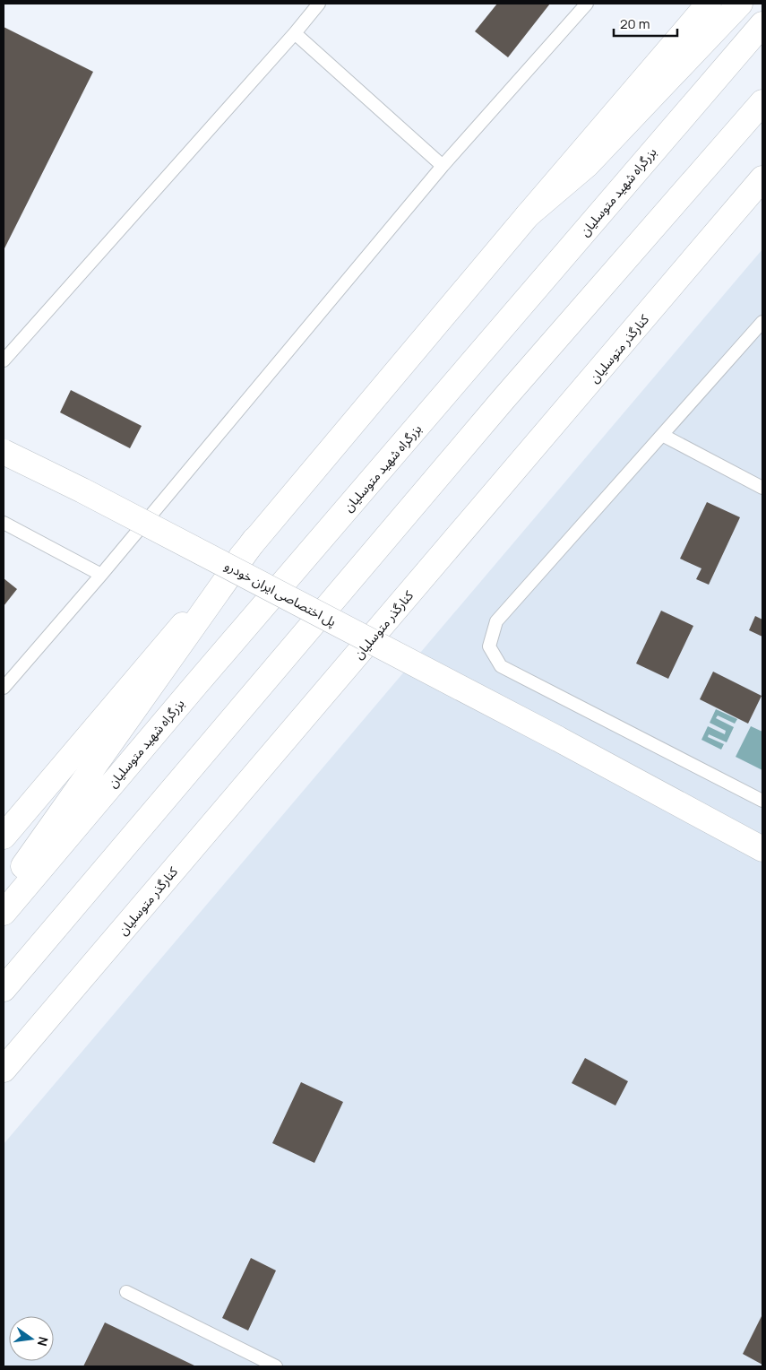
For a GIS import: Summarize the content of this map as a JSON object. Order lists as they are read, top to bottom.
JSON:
{
  "streets": {
    "main road": ["بزرگراه شهید متوسلیان", "کنارگذر متوسلیان", "پل اختصاصی ایران خودرو"]
  },
  "scale_bar": "20 m",
  "north": "right"
}
